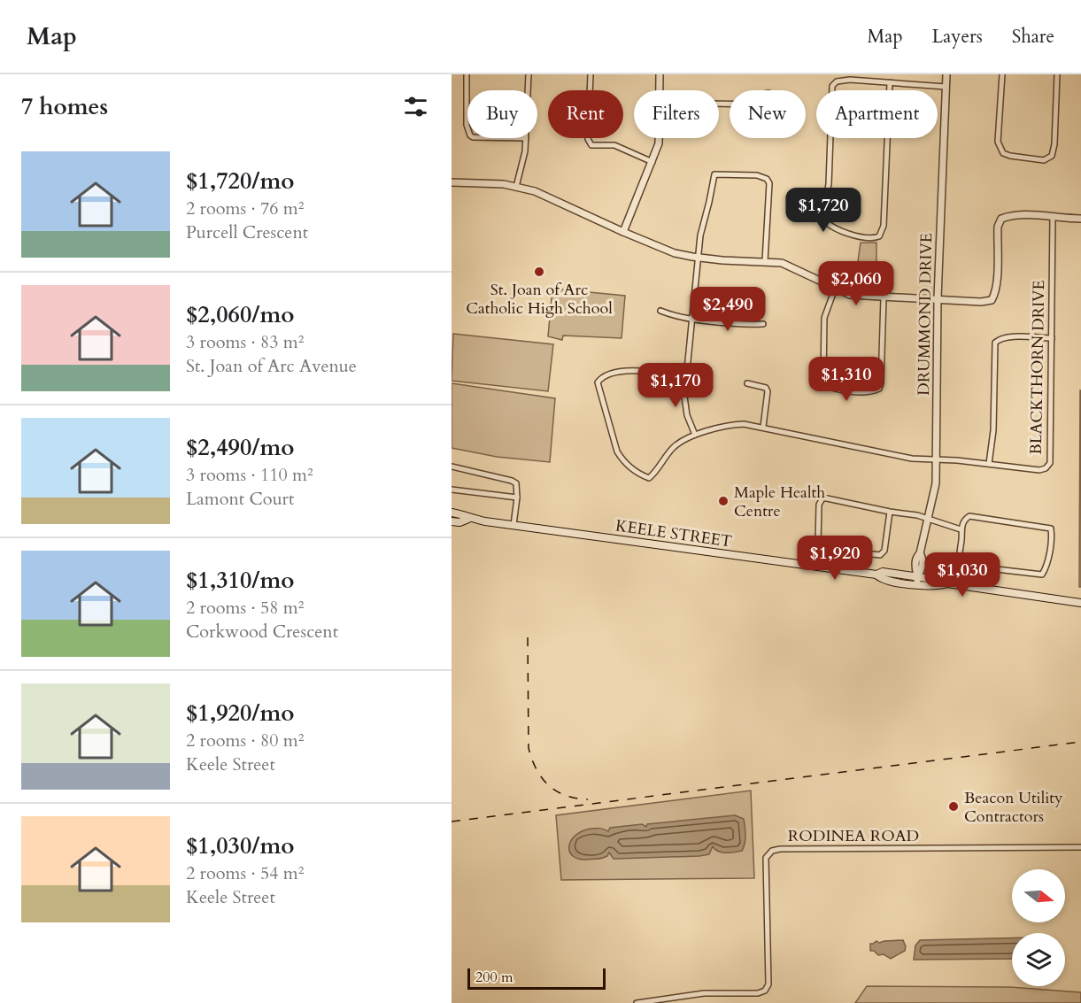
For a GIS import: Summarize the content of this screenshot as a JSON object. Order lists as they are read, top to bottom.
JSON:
{
  "streets": {
    "main road": ["KEELE STREET"],
    "street": ["DRUMMOND DRIVE", "BLACKTHORN DRIVE", "RODINEA ROAD"]
  },
  "crossings": [
    ["DRUMMOND DRIVE", "BLACKTHORN DRIVE"],
    ["DRUMMOND DRIVE", "KEELE STREET"]
  ],
  "places": ["St. Joan of Arc Catholic High School", "Maple Health Centre", "Beacon Utility Contractors"],
  "scale_bar": "200 m",
  "north": "right",
  "page": {
    "header": "Map",
    "nav": ["Map", "Layers", "Share"],
    "heading": "7 homes",
    "chip": [
      "Buy",
      "Rent",
      "Filters",
      "New",
      "Apartment"
    ],
    "list": [
      {
        "name": "$1,720/mo",
        "note": "2 rooms · 76 m² · Purcell Crescent"
      },
      {
        "name": "$2,060/mo",
        "note": "3 rooms · 83 m² · St. Joan of Arc Avenue"
      },
      {
        "name": "$2,490/mo",
        "note": "3 rooms · 110 m² · Lamont Court"
      },
      {
        "name": "$1,310/mo",
        "note": "2 rooms · 58 m² · Corkwood Crescent"
      },
      {
        "name": "$1,920/mo",
        "note": "2 rooms · 80 m² · Keele Street"
      },
      {
        "name": "$1,030/mo",
        "note": "2 rooms · 54 m² · Keele Street"
      }
    ],
    "price": [
      "$1,720",
      "$2,060",
      "$2,490",
      "$1,310",
      "$1,170",
      "$1,920",
      "$1,030"
    ],
    "scale": "200 m"
  }
}
